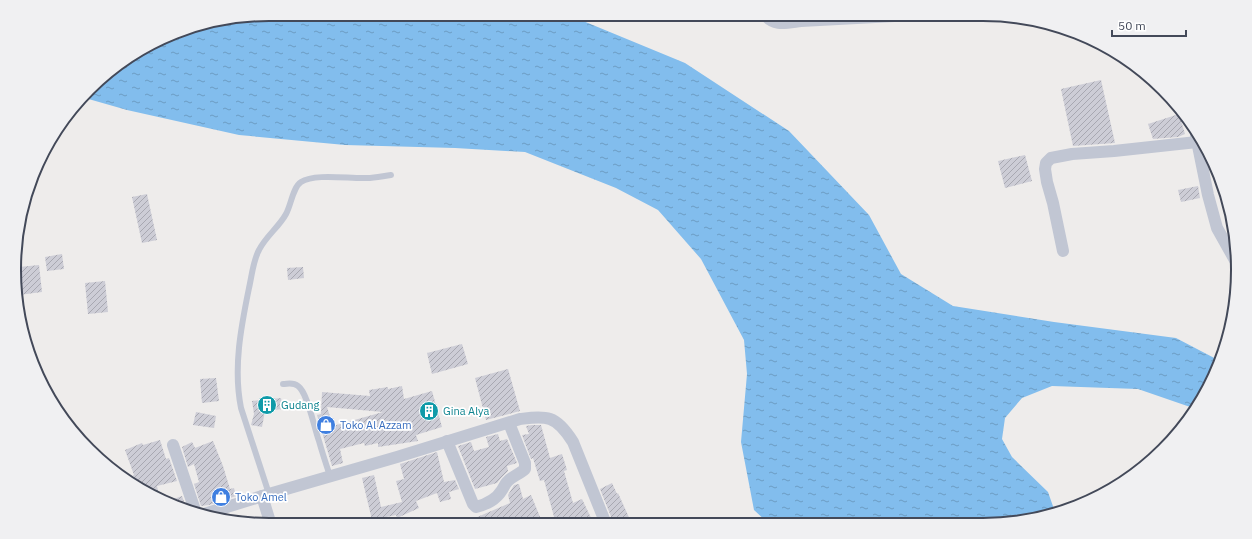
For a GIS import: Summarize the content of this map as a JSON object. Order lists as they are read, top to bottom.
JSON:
{
  "places": {
    "building": ["Gudang", "Gina Alya"],
    "shop": ["Toko Al Azzam", "Toko Amel"]
  },
  "scale_bar": "50 m"
}
